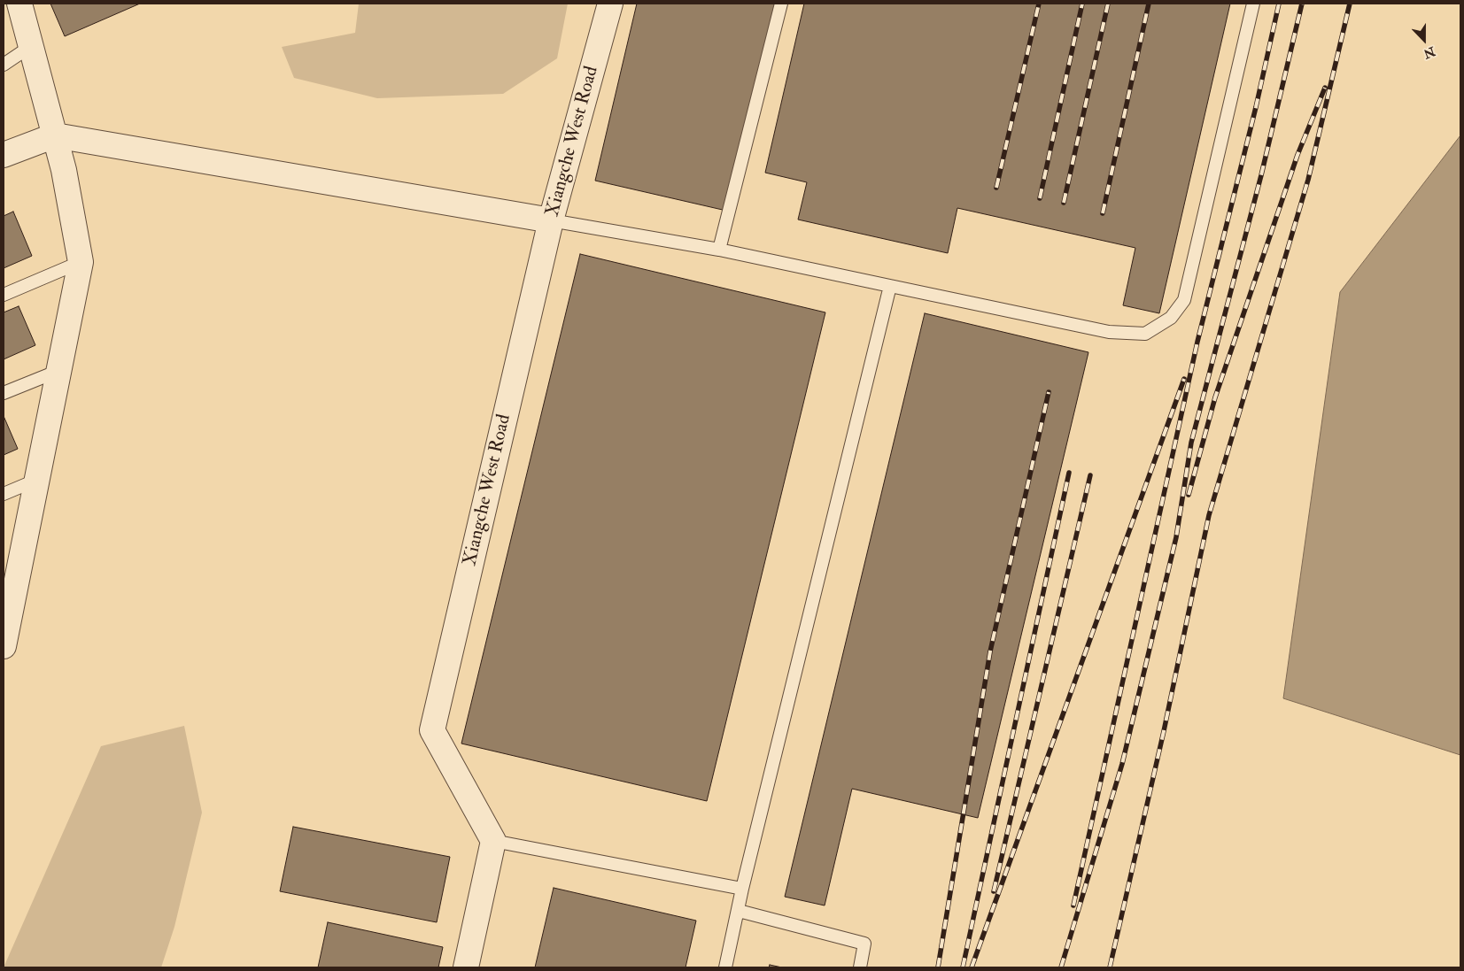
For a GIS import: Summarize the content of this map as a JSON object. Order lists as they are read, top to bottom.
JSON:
{
  "streets": {
    "street": ["Xiangche West Road"]
  },
  "north": "bottom"
}
